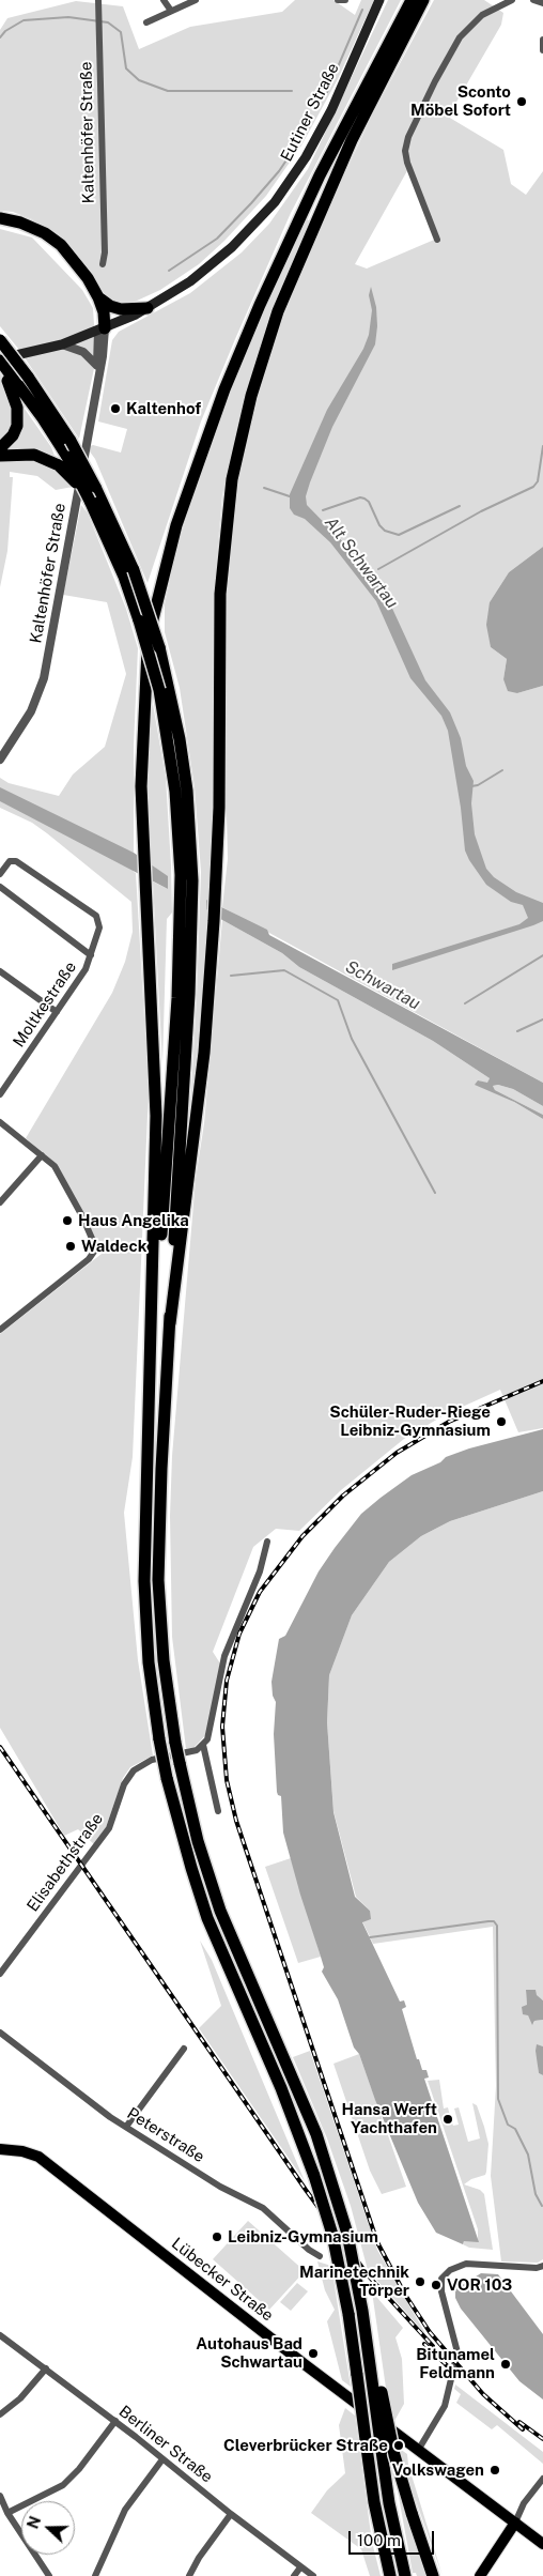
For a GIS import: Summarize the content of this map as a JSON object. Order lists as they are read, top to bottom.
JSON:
{
  "streets": {
    "main road": ["Eutiner Straße", "Lübecker Straße"],
    "street": [
      "Kaltenhöfer Straße",
      "Moltkestraße",
      "Elisabethstraße",
      "Peterstraße",
      "Berliner Straße"
    ]
  },
  "crossings": [
    ["Eutiner Straße", "Kaltenhöfer Straße"]
  ],
  "water": ["Alt Schwartau", "Schwartau"],
  "places": [
    "Sconto Möbel Sofort",
    "Kaltenhof",
    "Haus Angelika",
    "Waldeck",
    "Schüler-Ruder-Riege Leibniz-Gymnasium",
    "Hansa Werft Yachthafen",
    "Leibniz-Gymnasium",
    "Marinetechnik Törper",
    "VOR 103",
    "Autohaus Bad Schwartau",
    "Bitunamel Feldmann",
    "Cleverbrücker Straße",
    "Volkswagen"
  ],
  "scale_bar": "100 m",
  "north": "left"
}
